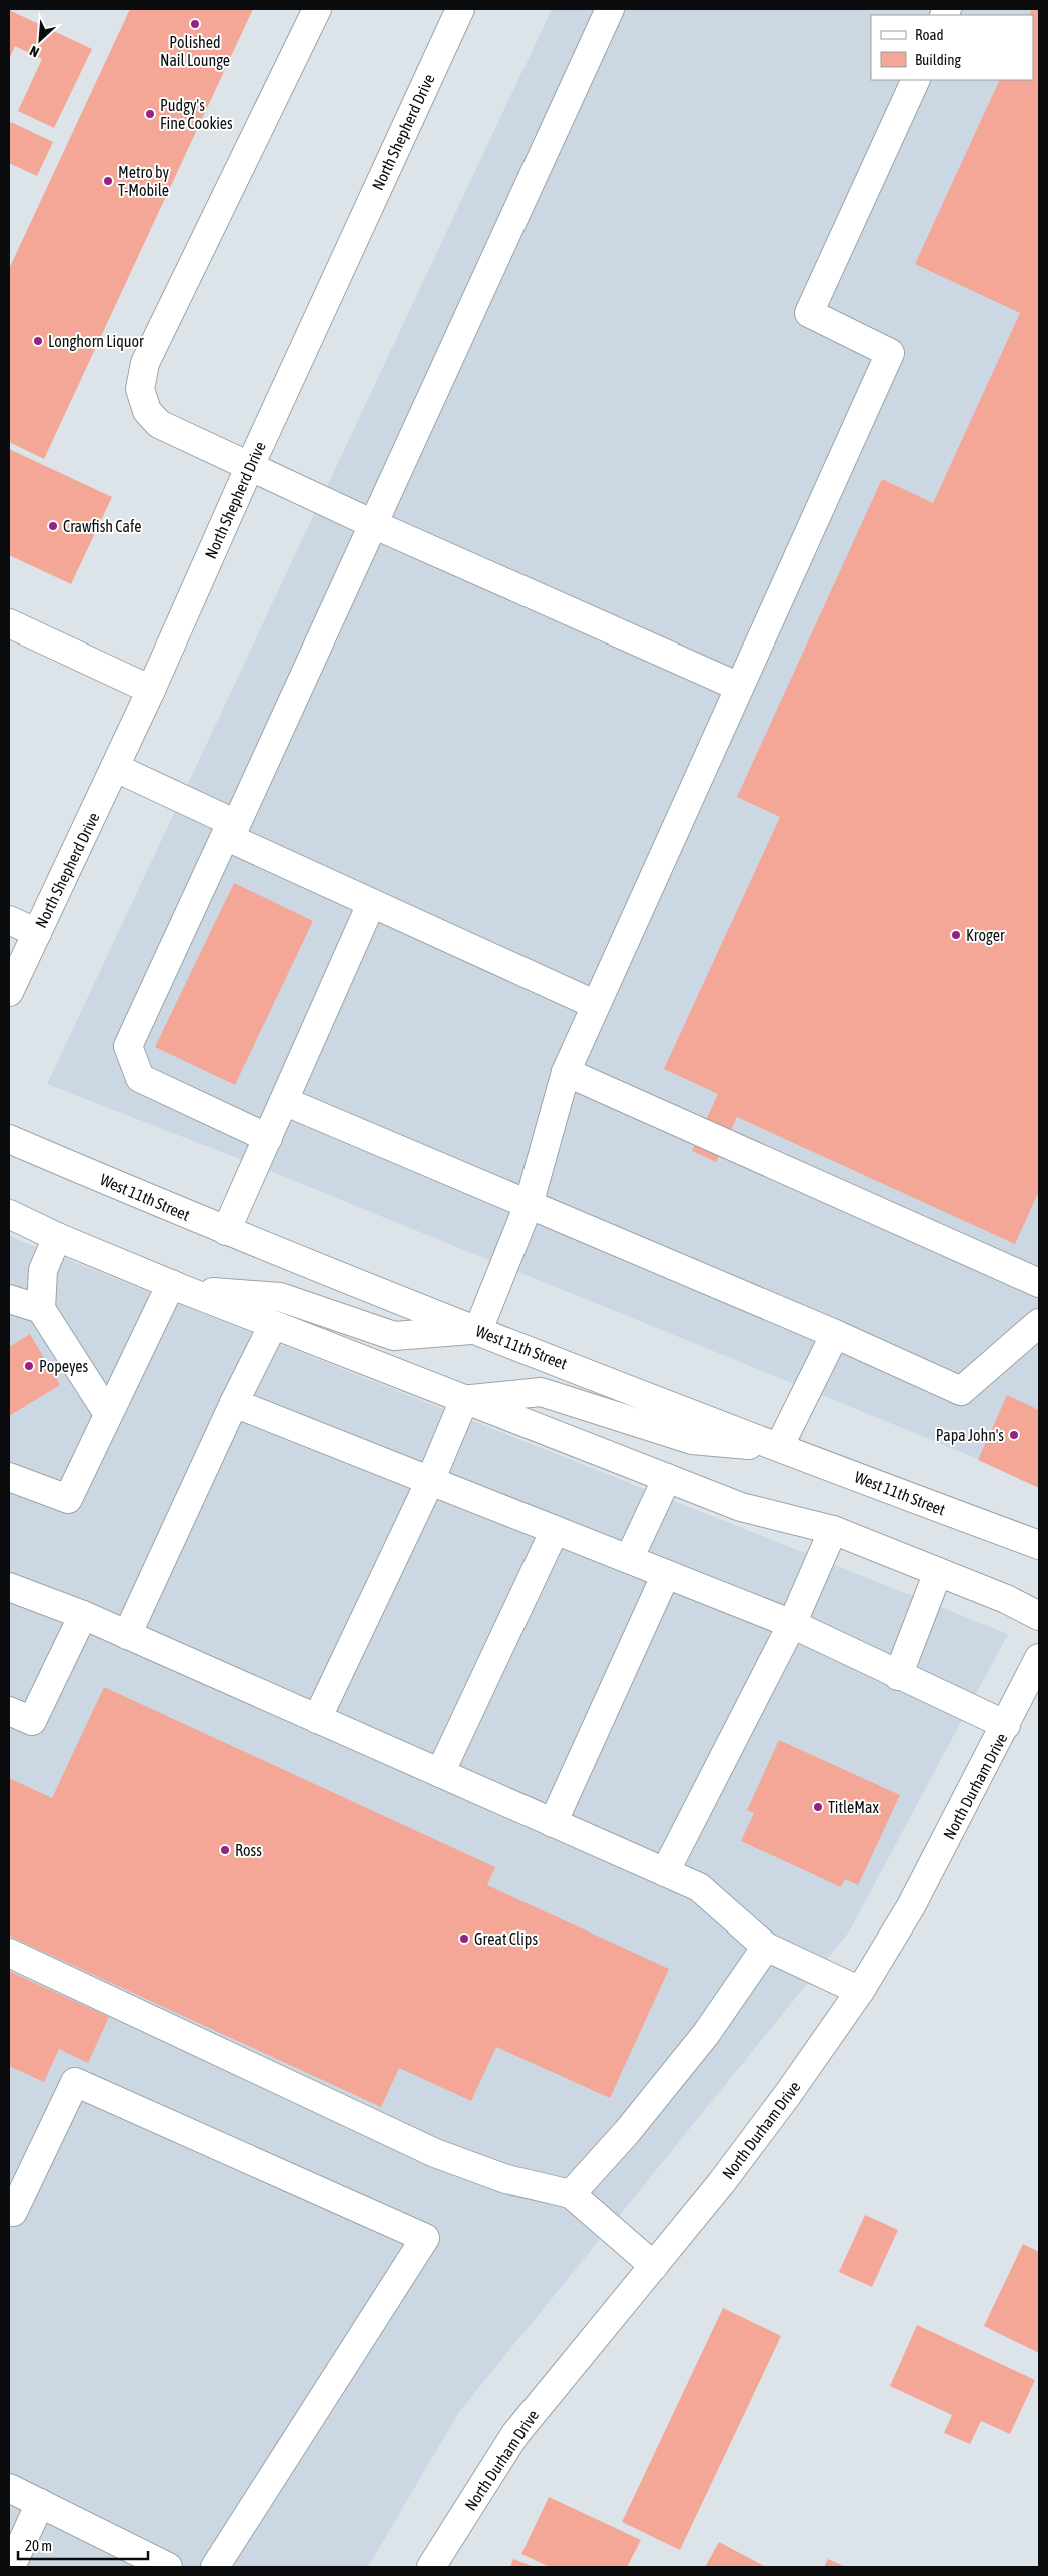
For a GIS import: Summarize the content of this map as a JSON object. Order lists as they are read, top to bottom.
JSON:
{
  "streets": {
    "main road": ["North Shepherd Drive", "West 11th Street", "North Durham Drive"]
  },
  "places": [
    "Polished Nail Lounge",
    "Pudgy's Fine Cookies",
    "Metro by T-Mobile",
    "Longhorn Liquor",
    "Crawfish Cafe",
    "Kroger",
    "Popeyes",
    "Papa John's",
    "TitleMax",
    "Ross",
    "Great Clips"
  ],
  "legend": ["Road", "Building"],
  "scale_bar": "20 m",
  "north": "bottom left"
}
